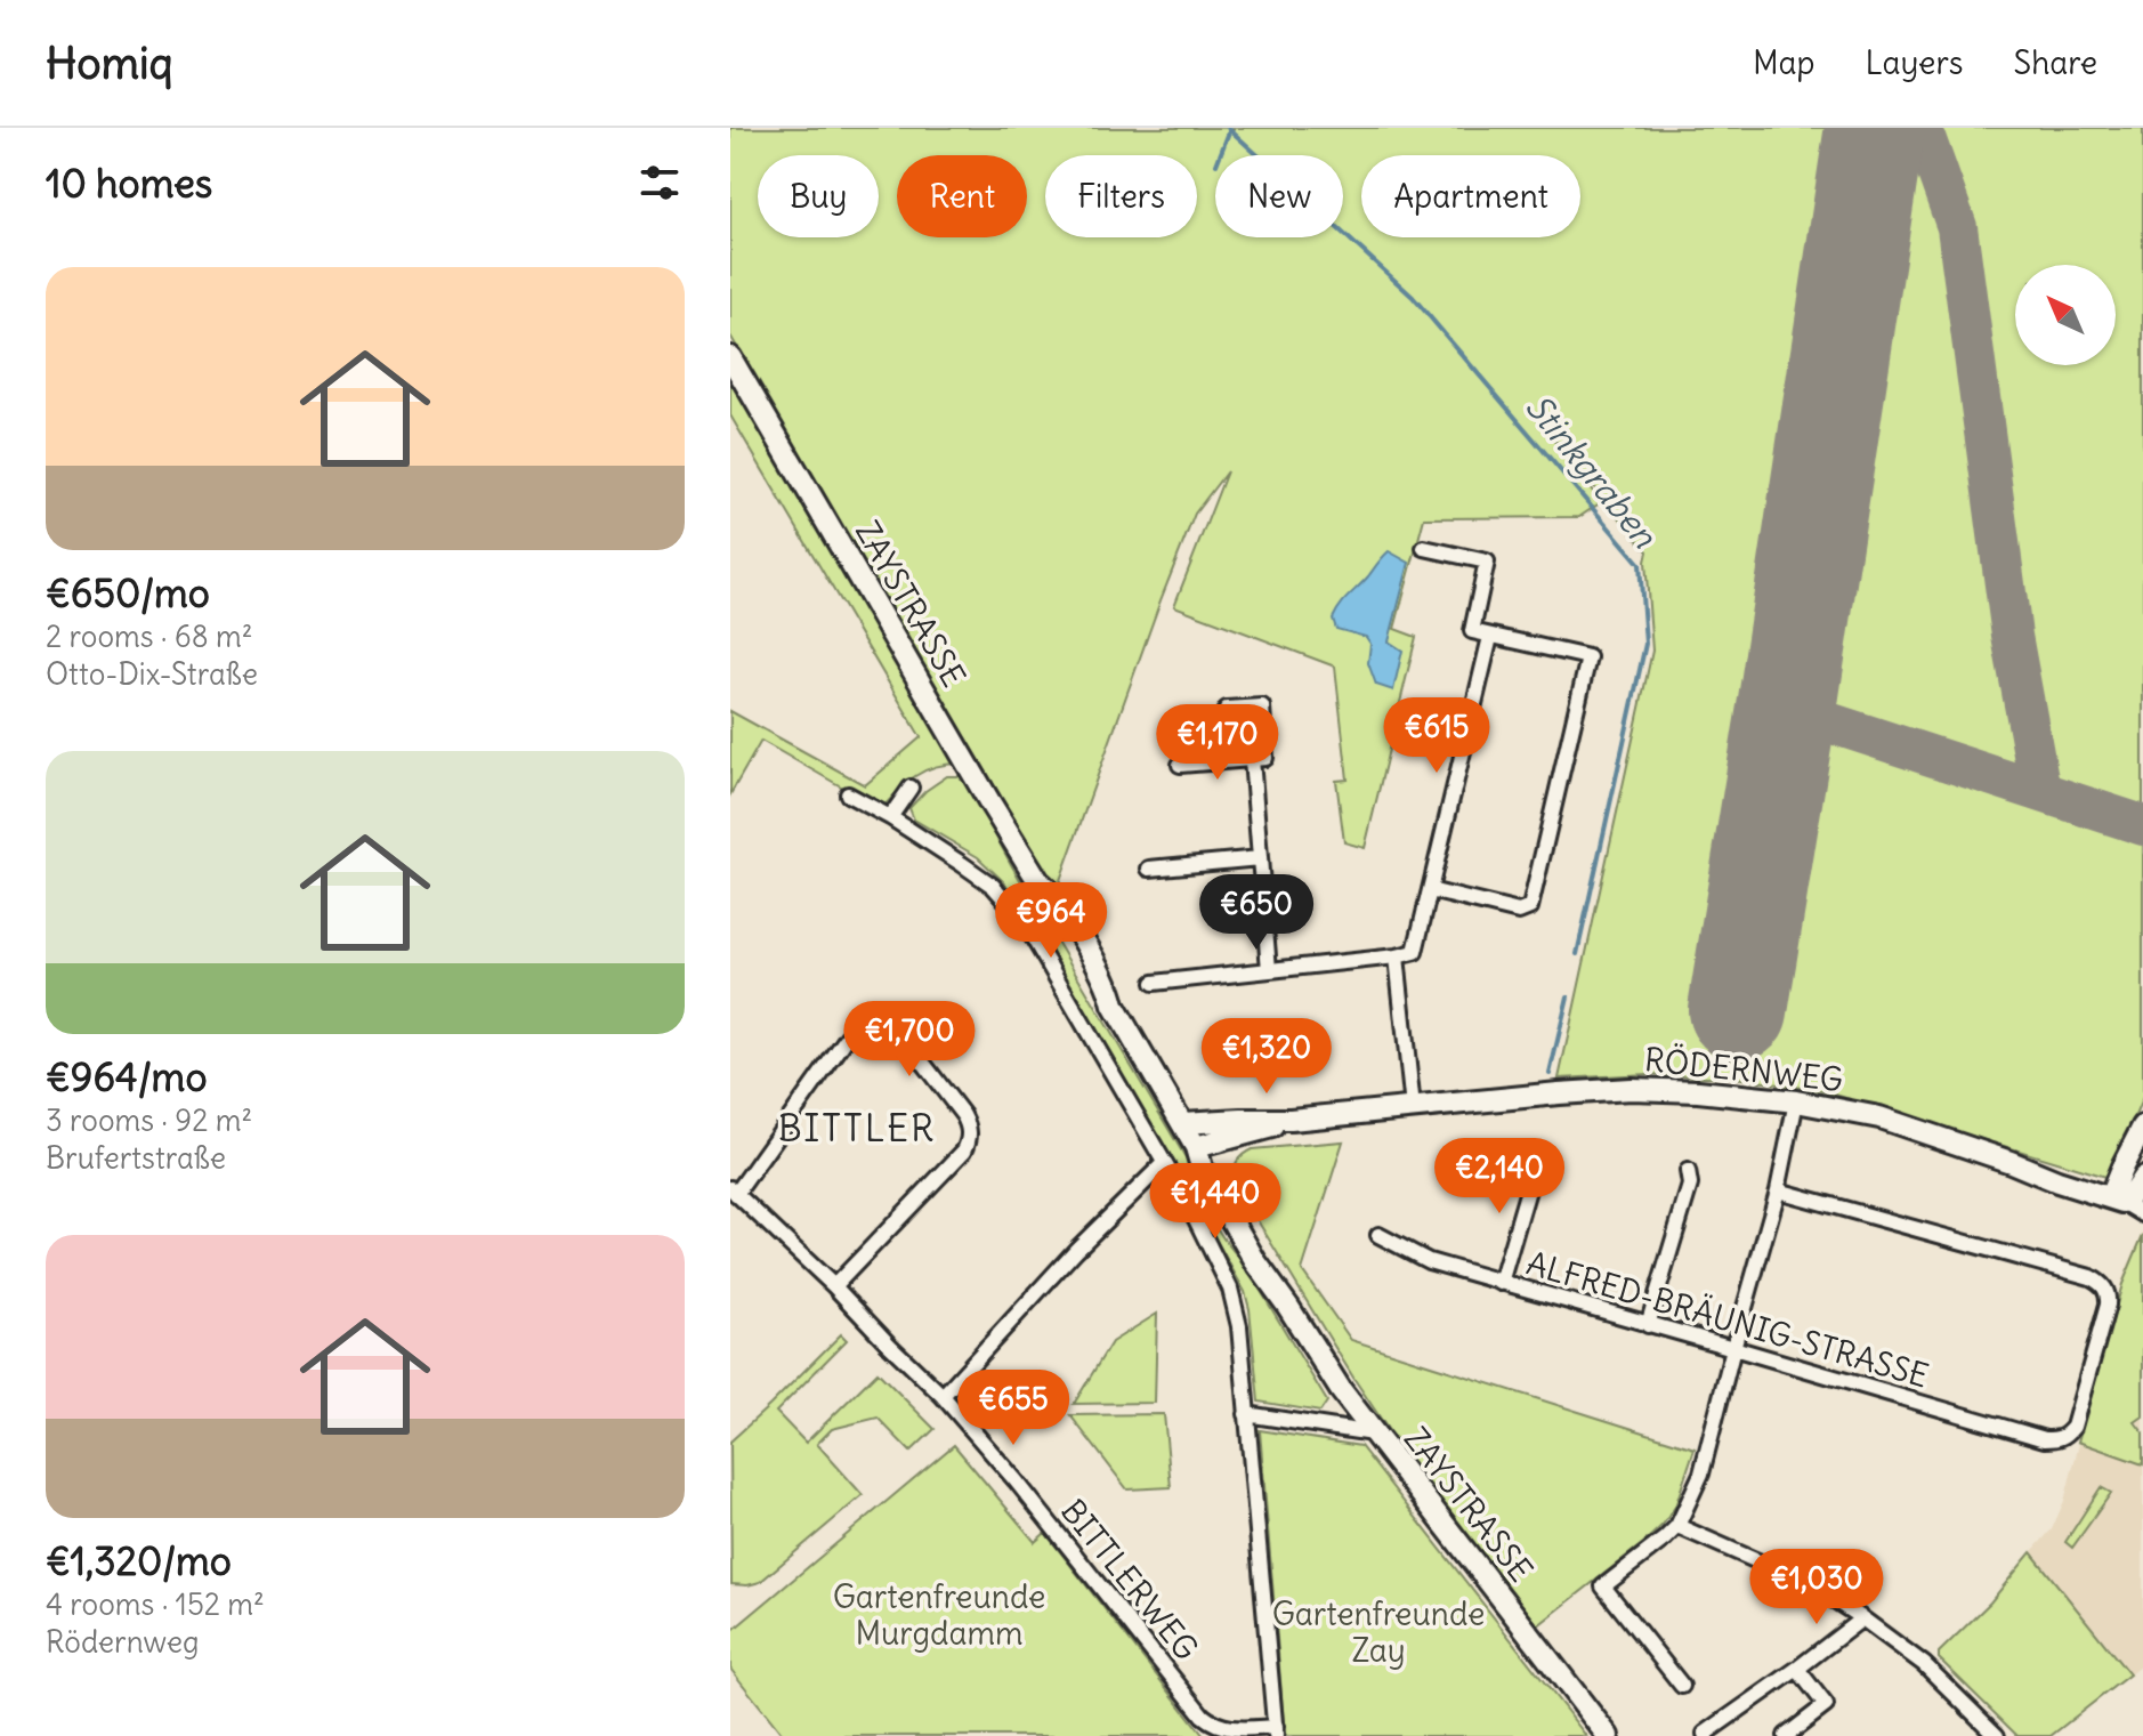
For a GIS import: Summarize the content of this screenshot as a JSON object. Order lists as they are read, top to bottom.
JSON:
{
  "streets": {
    "street": [
      "ZAYSTRASSE",
      "RÖDERNWEG",
      "ALFRED-BRÄUNIG-STRASSE",
      "BITTLERWEG"
    ]
  },
  "crossings": [
    ["ZAYSTRASSE", "RÖDERNWEG"]
  ],
  "districts": ["BITTLER"],
  "water": ["Stinkgraben"],
  "parks": ["Gartenfreunde Murgdamm", "Gartenfreunde Zay"],
  "north": "top left",
  "page": {
    "header": "Homiq",
    "nav": ["Map", "Layers", "Share"],
    "heading": "10 homes",
    "chip": [
      "Buy",
      "Rent",
      "Filters",
      "New",
      "Apartment"
    ],
    "list": [
      {
        "name": "€650/mo",
        "note": "2 rooms · 68 m² · Otto-Dix-Straße"
      },
      {
        "name": "€964/mo",
        "note": "3 rooms · 92 m² · Brufertstraße"
      },
      {
        "name": "€1,320/mo",
        "note": "4 rooms · 152 m² · Rödernweg"
      }
    ],
    "price": [
      "€615",
      "€1,170",
      "€650",
      "€964",
      "€1,700",
      "€1,320",
      "€2,140",
      "€1,440",
      "€655",
      "€1,030"
    ]
  }
}
